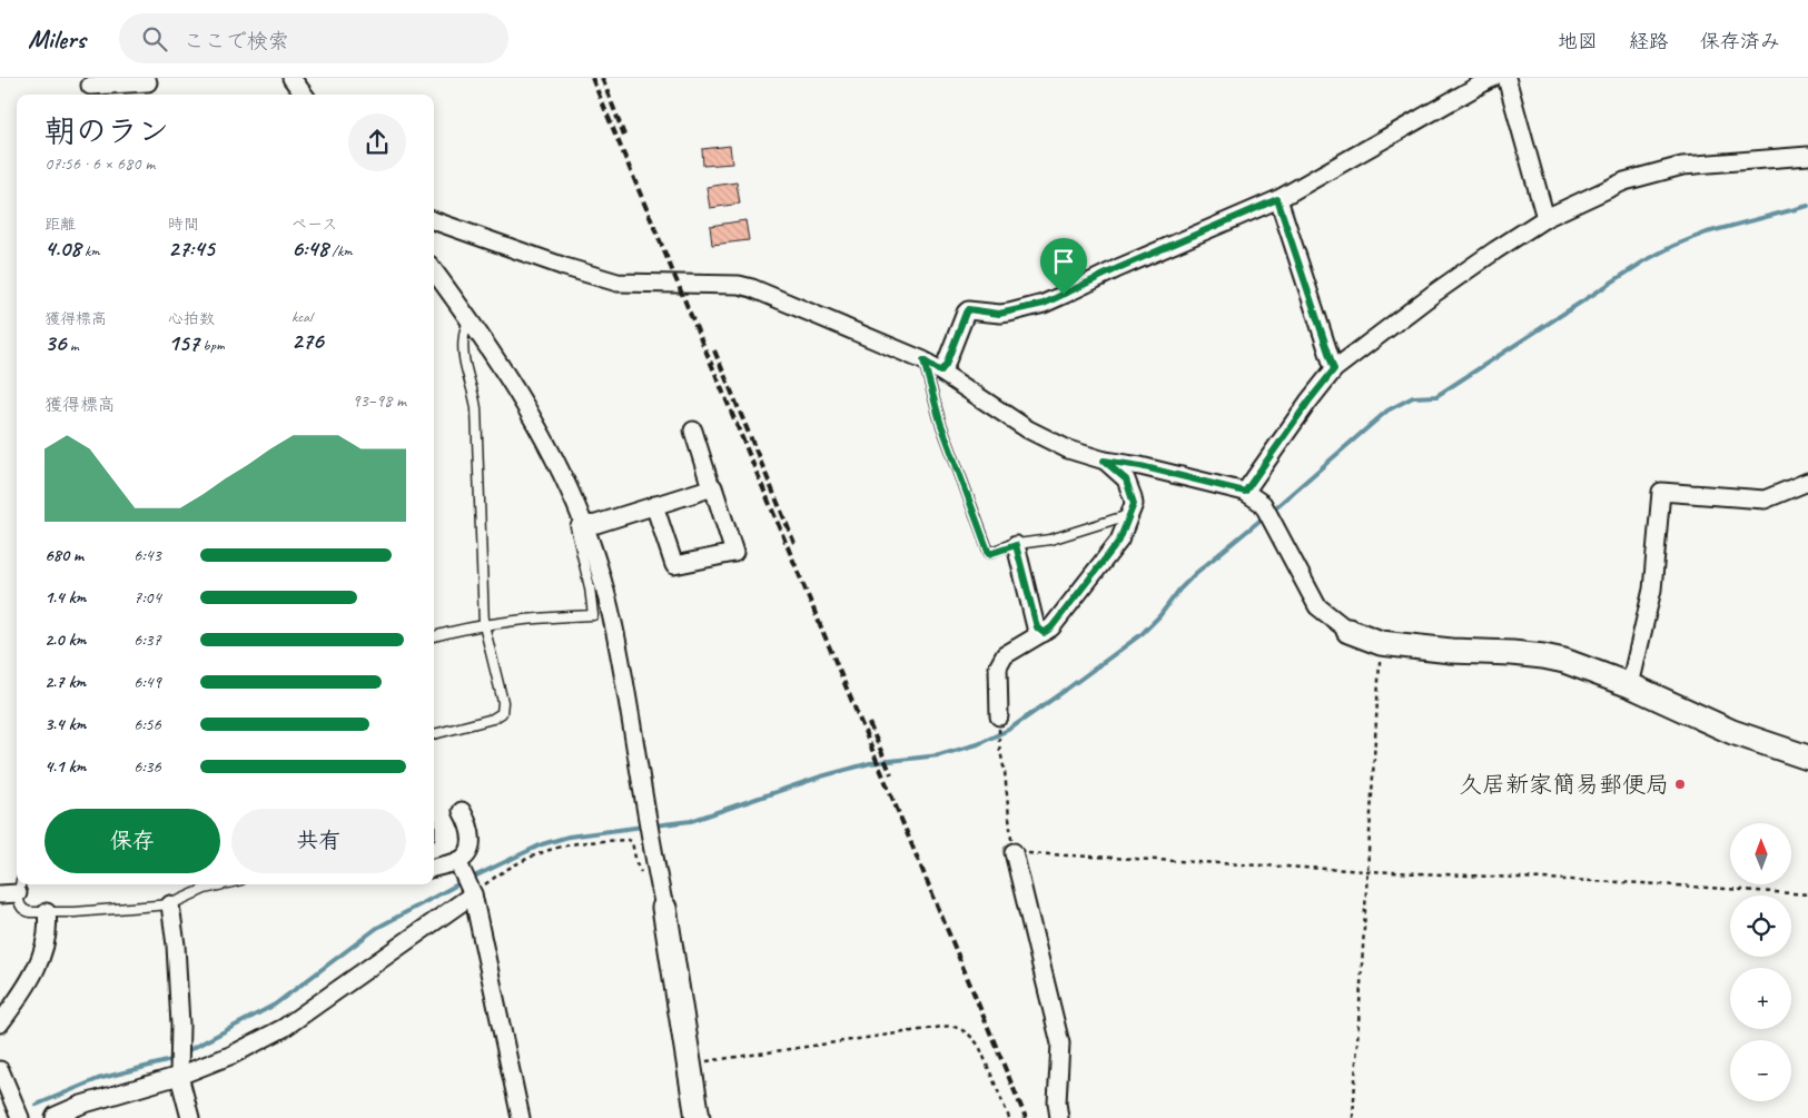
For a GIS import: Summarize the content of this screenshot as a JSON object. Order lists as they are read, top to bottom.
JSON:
{
  "places": ["久居新家簡易郵便局"],
  "north": "top",
  "page": {
    "header": "Milers",
    "search": "ここで検索",
    "nav": ["地図", "経路", "保存済み"],
    "heading": ["朝のラン", "07:56 · 6 × 680 m"],
    "stats": [
      ["距離", "4.08 km"],
      ["時間", "27:45"],
      ["ペース", "6:48 /km"],
      ["獲得標高", "36 m"],
      ["心拍数", "157 bpm"],
      ["kcal", "276"]
    ],
    "chart": ["獲得標高", "93–98 m"],
    "list": [
      {
        "name": "680 m",
        "note": "6:43"
      },
      {
        "name": "1.4 km",
        "note": "7:04"
      },
      {
        "name": "2.0 km",
        "note": "6:37"
      },
      {
        "name": "2.7 km",
        "note": "6:49"
      },
      {
        "name": "3.4 km",
        "note": "6:56"
      },
      {
        "name": "4.1 km",
        "note": "6:36"
      }
    ],
    "buttons": ["保存", "共有"],
    "map_buttons": ["+", "−"]
  }
}
